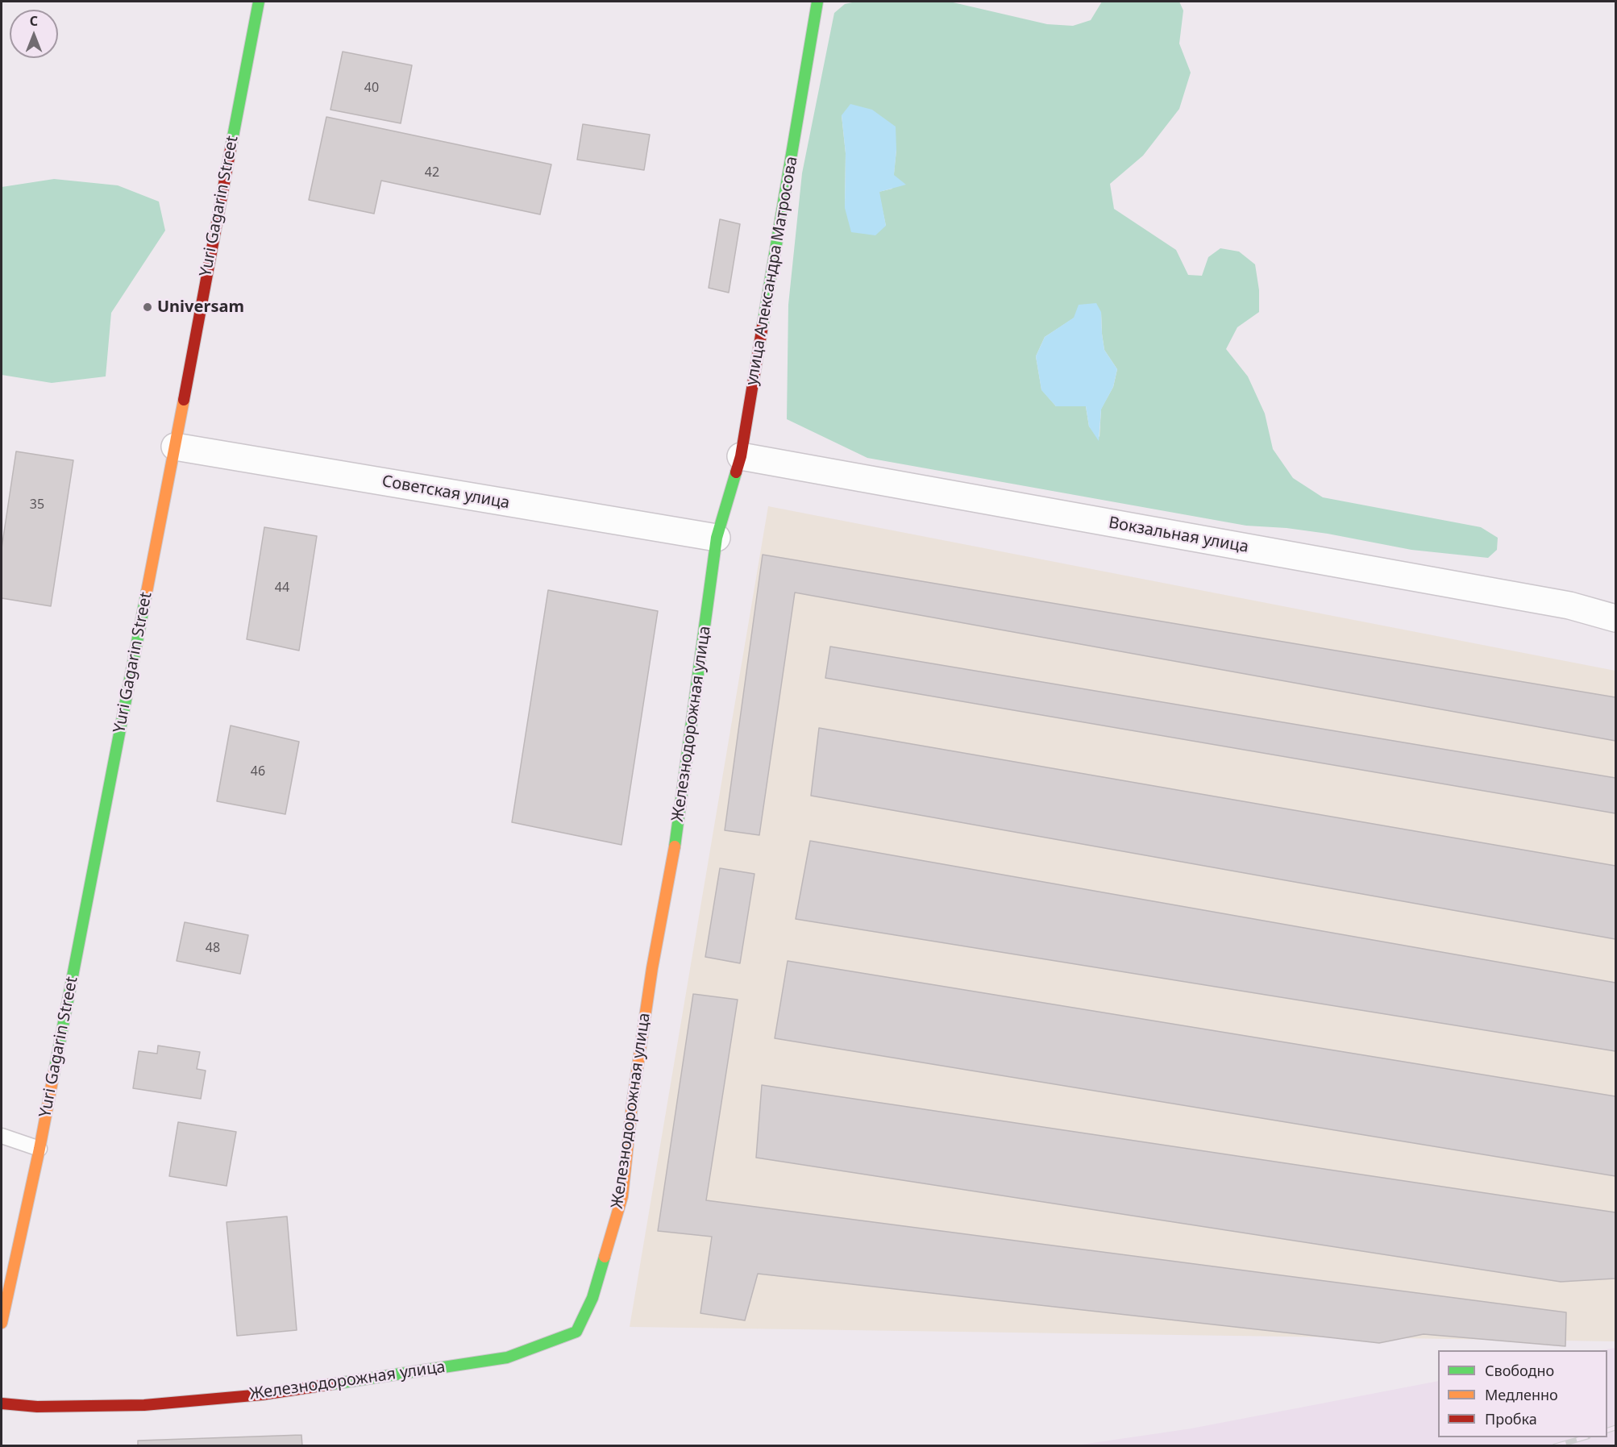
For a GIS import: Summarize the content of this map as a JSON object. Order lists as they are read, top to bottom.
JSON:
{
  "streets": {
    "street": [
      "Yuri Gagarin Street",
      "улица Александра Матросова",
      "Советская улица",
      "Вокзальная улица",
      "Железнодорожная улица"
    ]
  },
  "crossings": [
    ["Yuri Gagarin Street", "Советская улица"],
    ["улица Александра Матросова", "Советская улица"],
    ["улица Александра Матросова", "Вокзальная улица"],
    ["улица Александра Матросова", "Железнодорожная улица"],
    ["Советская улица", "Железнодорожная улица"]
  ],
  "places": ["Universam"],
  "house_numbers": [
    "40",
    "42",
    "35",
    "44",
    "46",
    "48"
  ],
  "legend": ["Свободно", "Медленно", "Пробка"],
  "north": "top"
}
